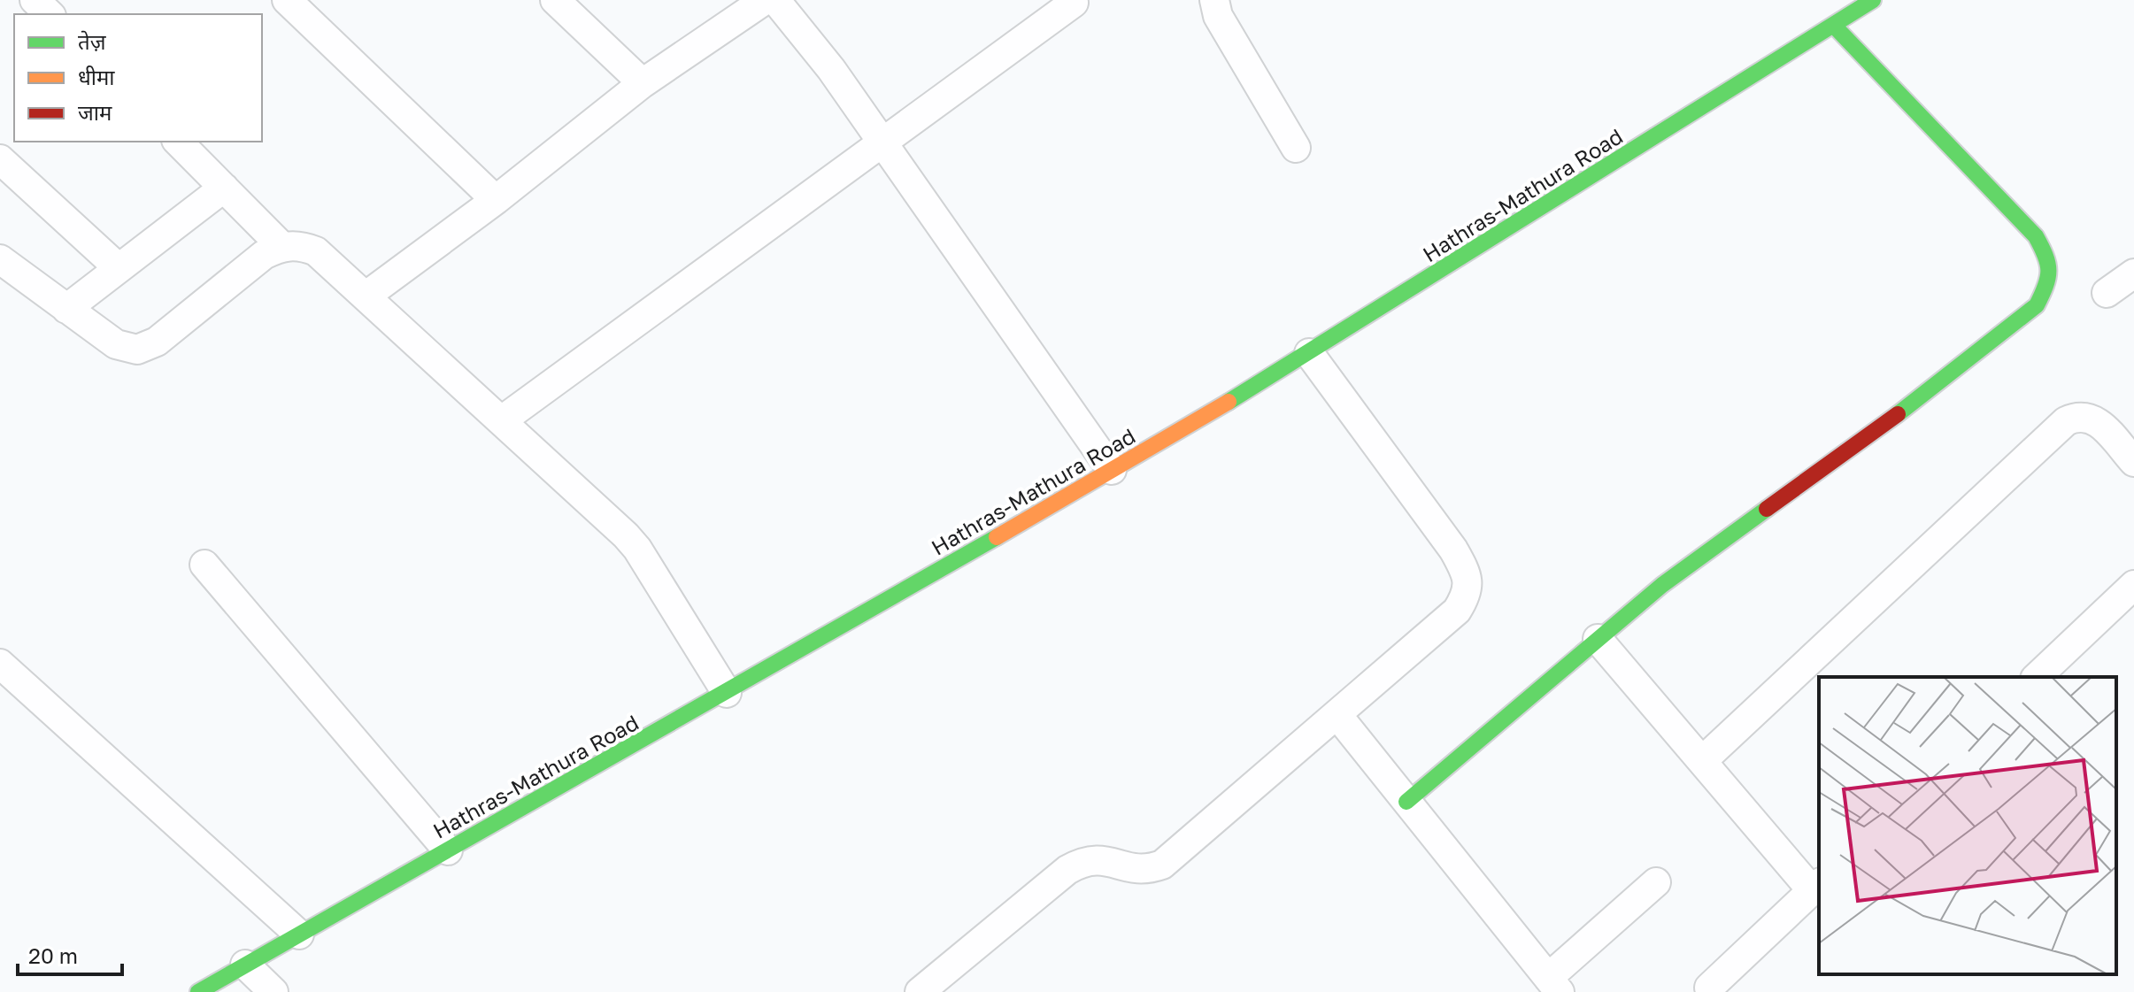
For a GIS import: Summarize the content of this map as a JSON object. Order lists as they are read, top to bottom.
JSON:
{
  "streets": {
    "main road": ["Hathras-Mathura Road"]
  },
  "legend": ["तेज़", "धीमा", "जाम"],
  "scale_bar": "20 m"
}
